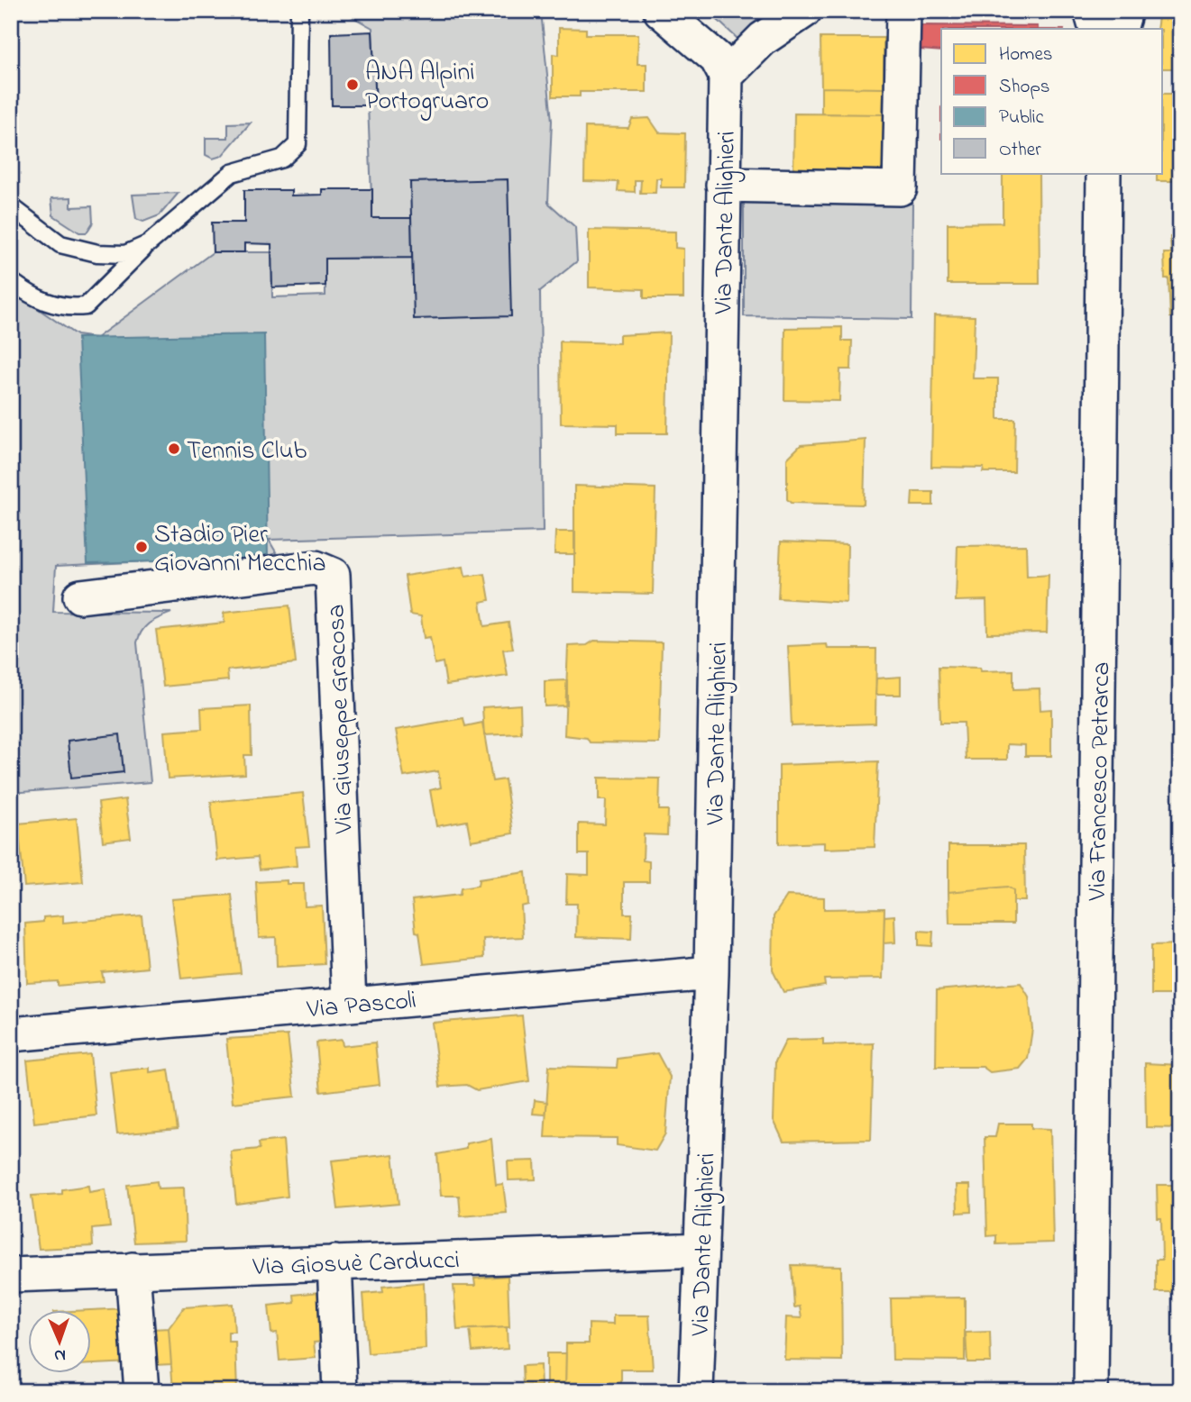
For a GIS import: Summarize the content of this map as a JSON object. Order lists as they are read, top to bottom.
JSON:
{
  "streets": {
    "street": [
      "Via Dante Alighieri",
      "Via Giuseppe Gracosa",
      "Via Francesco Petrarca",
      "Via Pascoli",
      "Via Giosuè Carducci"
    ]
  },
  "crossings": [
    ["Via Dante Alighieri", "Via Pascoli"],
    ["Via Dante Alighieri", "Via Giosuè Carducci"],
    ["Via Giuseppe Gracosa", "Via Pascoli"]
  ],
  "places": ["ANA Alpini Portogruaro", "Tennis Club", "Stadio Pier Giovanni Mecchia"],
  "legend": [
    "Homes",
    "Shops",
    "Public",
    "Other"
  ],
  "north": "bottom"
}
